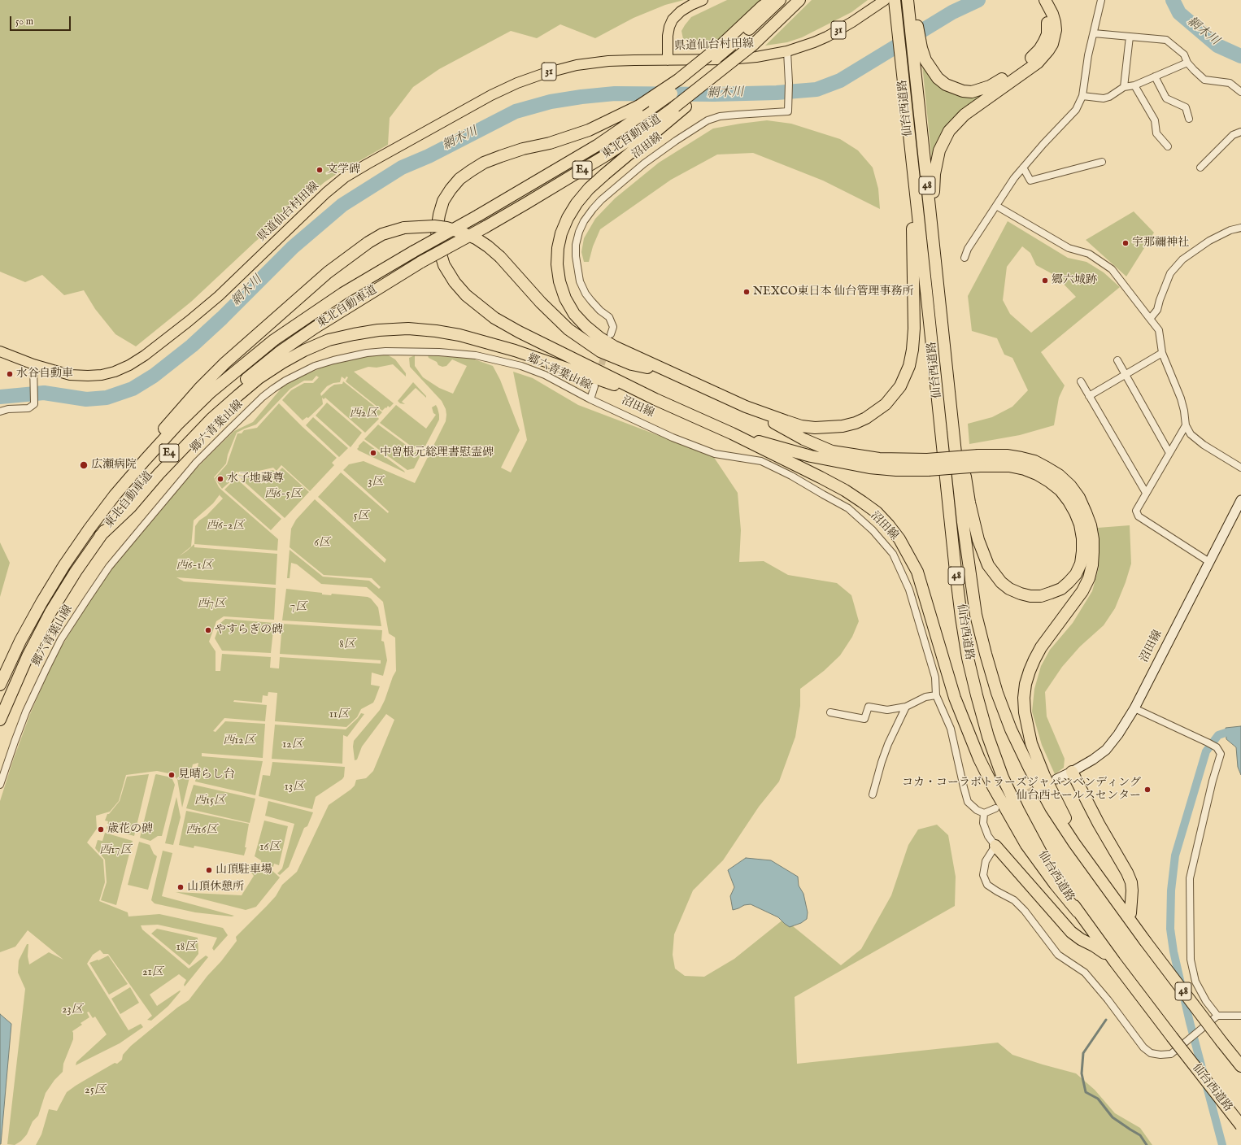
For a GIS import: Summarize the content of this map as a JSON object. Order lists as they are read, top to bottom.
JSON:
{
  "streets": {
    "highway": [
      "仙台西道路",
      "東北自動車道",
      "E4",
      "48"
    ],
    "main road": ["31", "県道仙台村田線"],
    "street": ["沼田線", "郷六青葉山線"]
  },
  "crossings": [
    ["県道仙台村田線", "沼田線"],
    ["仙台西道路", "48"],
    ["沼田線", "郷六青葉山線"]
  ],
  "water": ["網木川"],
  "parks": [
    "西2区",
    "3区",
    "西6-5区",
    "5区",
    "西6-2区",
    "6区",
    "西6-1区",
    "西7区",
    "7区",
    "8区",
    "11区",
    "西12区",
    "12区",
    "13区",
    "西15区",
    "西16区",
    "16区",
    "西17区",
    "18区",
    "21区",
    "23区",
    "25区"
  ],
  "places": [
    "文学碑",
    "宇那禰神社",
    "郷六城跡",
    "NEXCO東日本 仙台管理事務所",
    "水谷自動車",
    "中曽根元総理書慰霊碑",
    "広瀬病院",
    "水子地蔵尊",
    "やすらぎの碑",
    "見晴らし台",
    "コカ・コーラボトラーズジャパンベンディング 仙台西セールスセンター",
    "歳花の碑",
    "山頂駐車場",
    "山頂休憩所"
  ],
  "scale_bar": "50 m"
}
